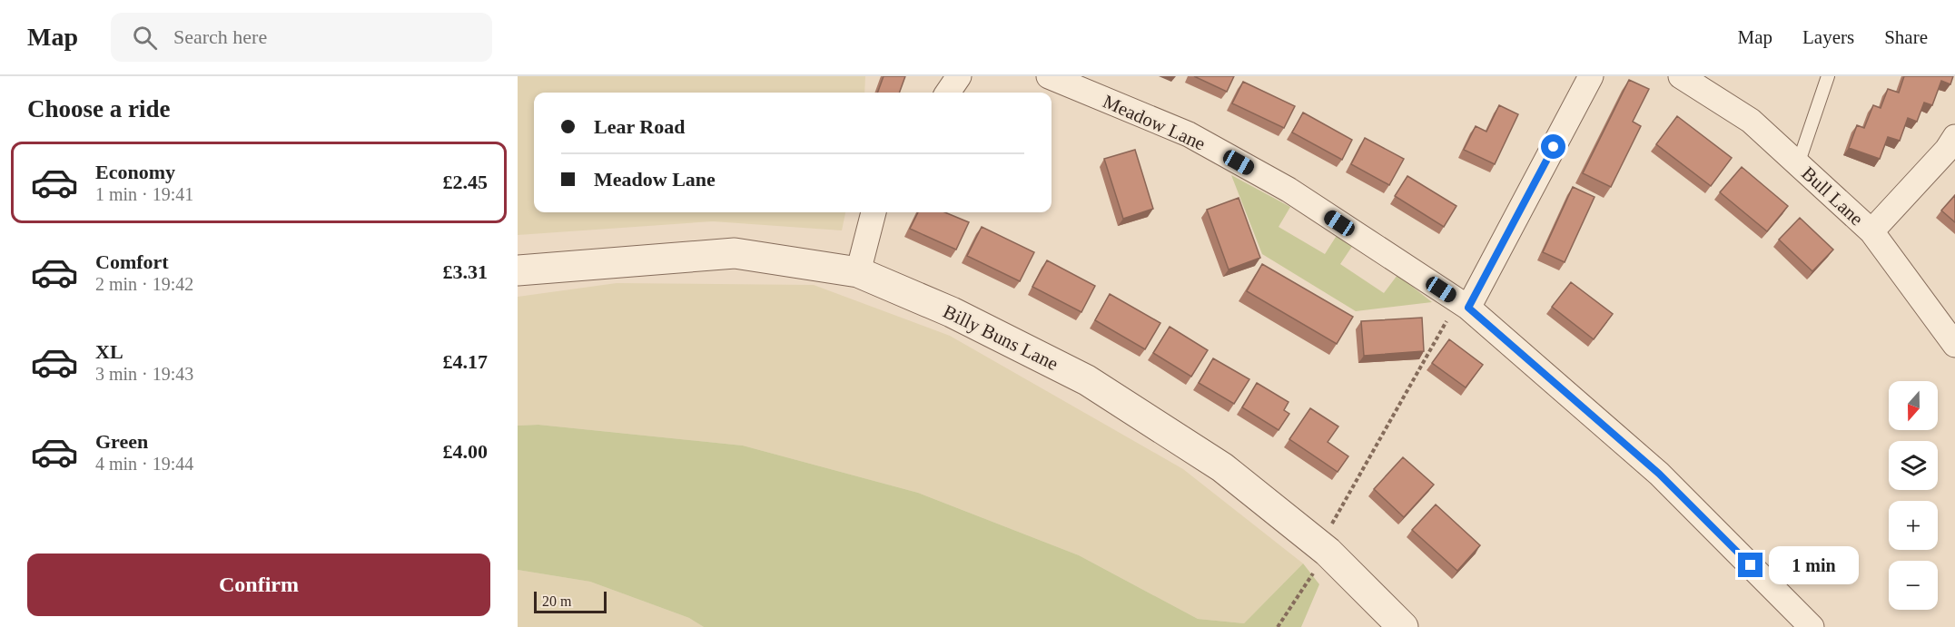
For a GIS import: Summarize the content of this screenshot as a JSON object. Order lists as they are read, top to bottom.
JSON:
{
  "streets": {
    "street": ["Meadow Lane", "Bull Lane", "Billy Buns Lane"]
  },
  "scale_bar": "20 m",
  "north": "bottom",
  "page": {
    "header": "Map",
    "search": "Search here",
    "nav": ["Map", "Layers", "Share"],
    "heading": "Choose a ride",
    "banner": ["Lear Road", "Meadow Lane"],
    "list": [
      {
        "name": "Economy",
        "note": "1 min · 19:41",
        "value": "£2.45"
      },
      {
        "name": "Comfort",
        "note": "2 min · 19:42",
        "value": "£3.31"
      },
      {
        "name": "XL",
        "note": "3 min · 19:43",
        "value": "£4.17"
      },
      {
        "name": "Green",
        "note": "4 min · 19:44",
        "value": "£4.00"
      }
    ],
    "map_buttons": ["+", "−"],
    "buttons": "Confirm",
    "bubble": "1 min",
    "scale": "20 m"
  }
}
